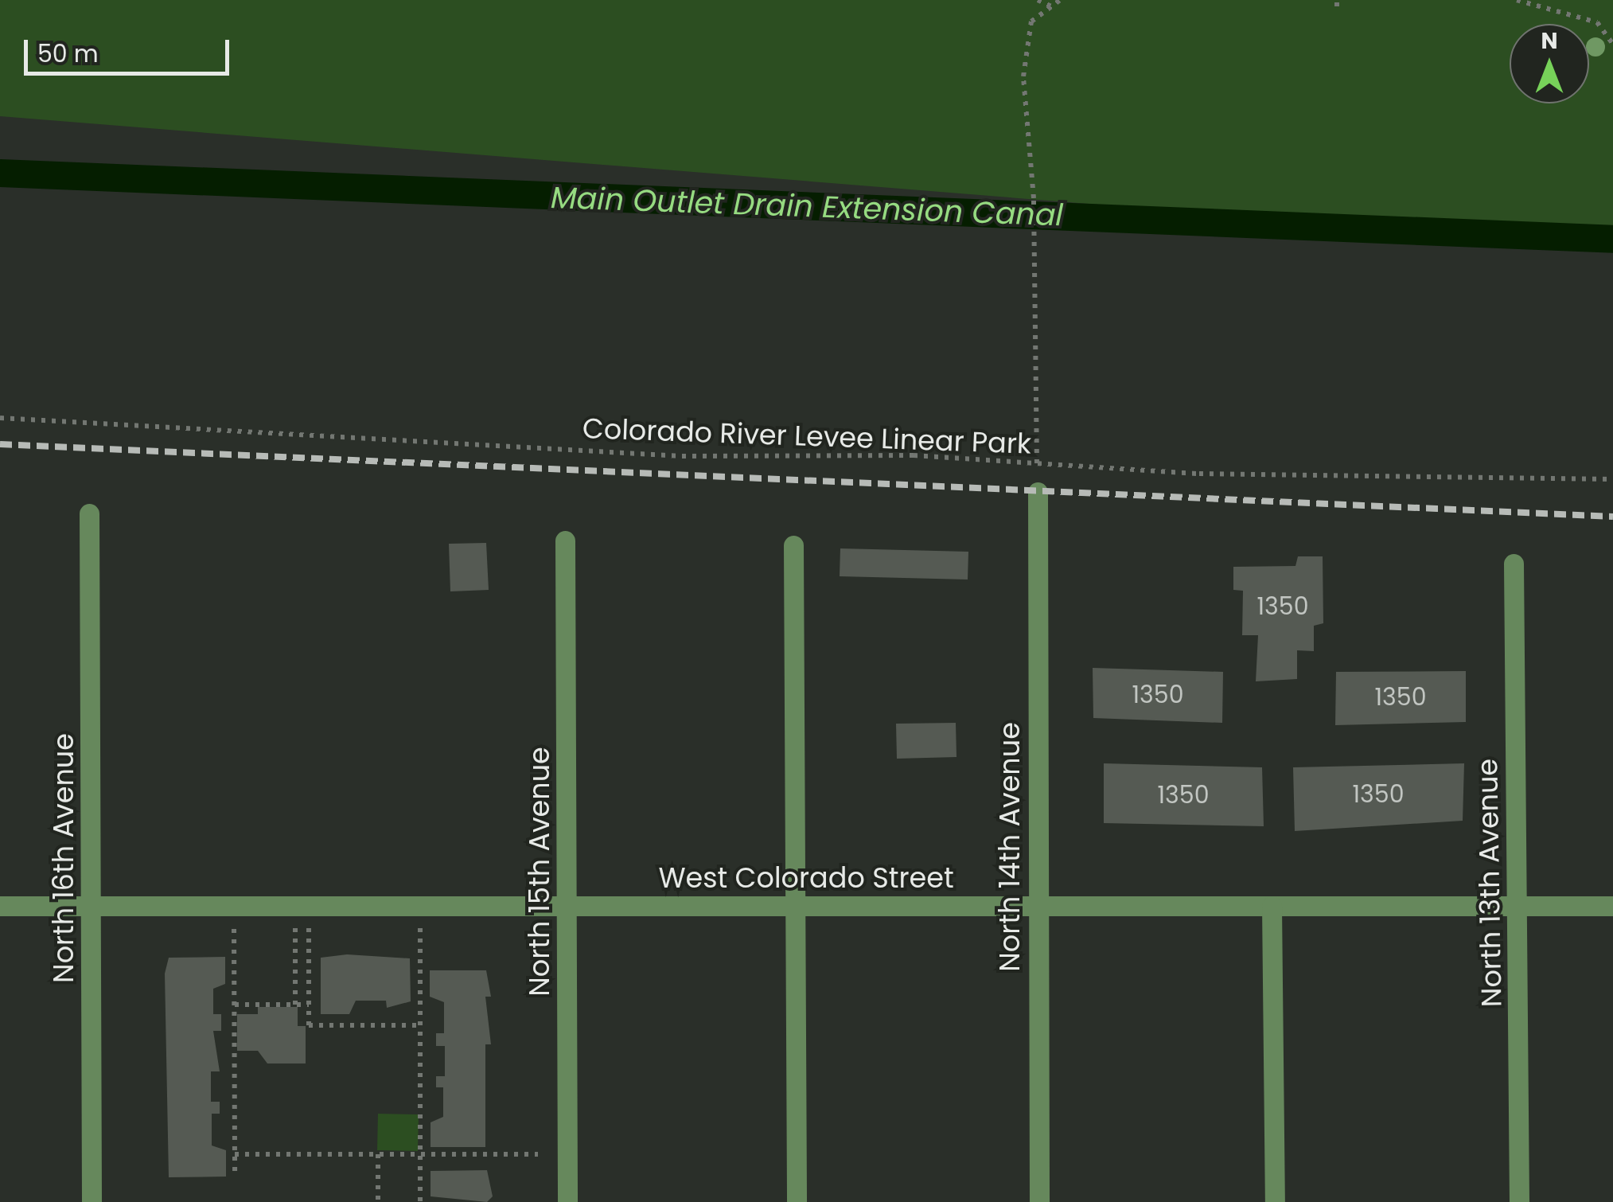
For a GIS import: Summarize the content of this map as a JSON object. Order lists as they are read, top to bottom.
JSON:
{
  "streets": {
    "street": [
      "North 14th Avenue",
      "North 16th Avenue",
      "North 15th Avenue",
      "West Colorado Street",
      "North 13th Avenue"
    ],
    "path": ["Colorado River Levee Linear Park"]
  },
  "crossings": [
    ["North 14th Avenue", "West Colorado Street"],
    ["North 16th Avenue", "West Colorado Street"],
    ["North 15th Avenue", "West Colorado Street"],
    ["West Colorado Street", "North 13th Avenue"]
  ],
  "water": ["Main Outlet Drain Extension Canal"],
  "house_numbers": [
    "1350",
    "1350",
    "1350",
    "1350",
    "1350"
  ],
  "scale_bar": "50 m",
  "north": "top"
}
